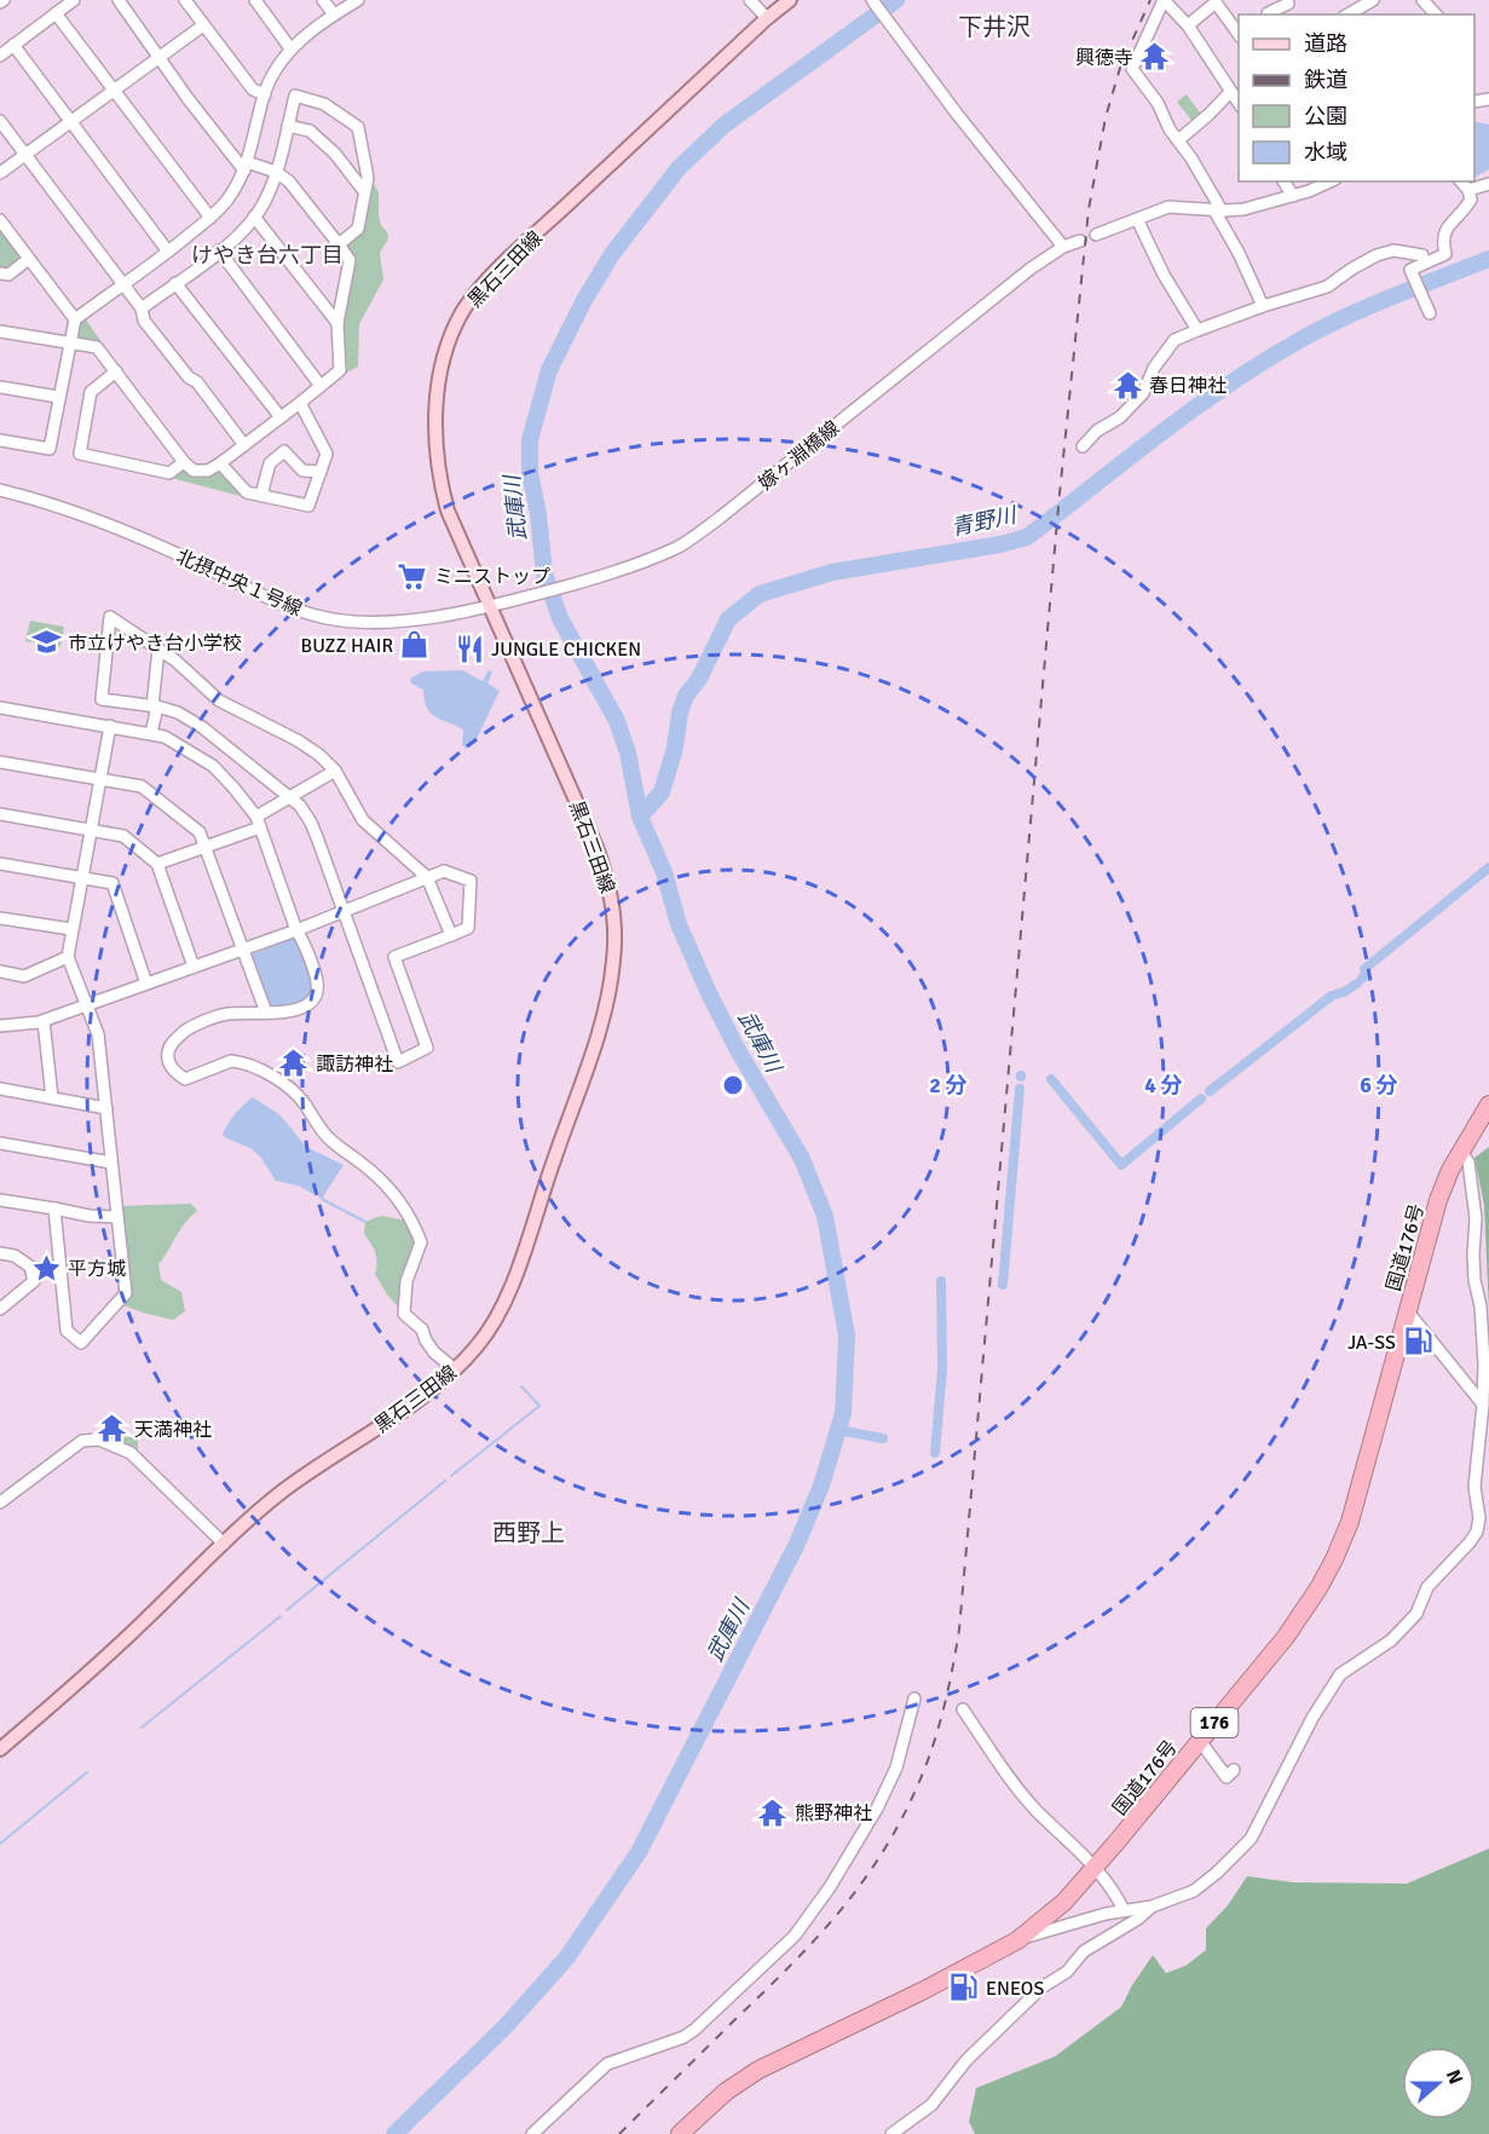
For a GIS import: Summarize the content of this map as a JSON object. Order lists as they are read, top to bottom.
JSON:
{
  "streets": {
    "highway": ["国道176号", "176"],
    "main road": ["黒石三田線"],
    "street": ["嫁ヶ淵橋線", "北摂中央１号線"]
  },
  "crossings": [
    ["黒石三田線", "嫁ヶ淵橋線"],
    ["黒石三田線", "北摂中央１号線"],
    ["嫁ヶ淵橋線", "北摂中央１号線"]
  ],
  "districts": ["下井沢", "けやき台六丁目", "西野上"],
  "water": ["武庫川", "青野川"],
  "places": {
    "temple": [
      "興徳寺",
      "春日神社",
      "諏訪神社",
      "天満神社",
      "熊野神社"
    ],
    "supermarket": ["ミニストップ"],
    "school or university": ["市立けやき台小学校"],
    "shop": ["BUZZ HAIR"],
    "restaurant": ["JUNGLE CHICKEN"],
    "place": ["平方城"],
    "fuel station": ["JA-SS", "ENEOS"]
  },
  "legend": [
    "道路",
    "鉄道",
    "公園",
    "水域"
  ],
  "north": "right",
  "rings": ["2 分", "4 分", "6 分"]
}
